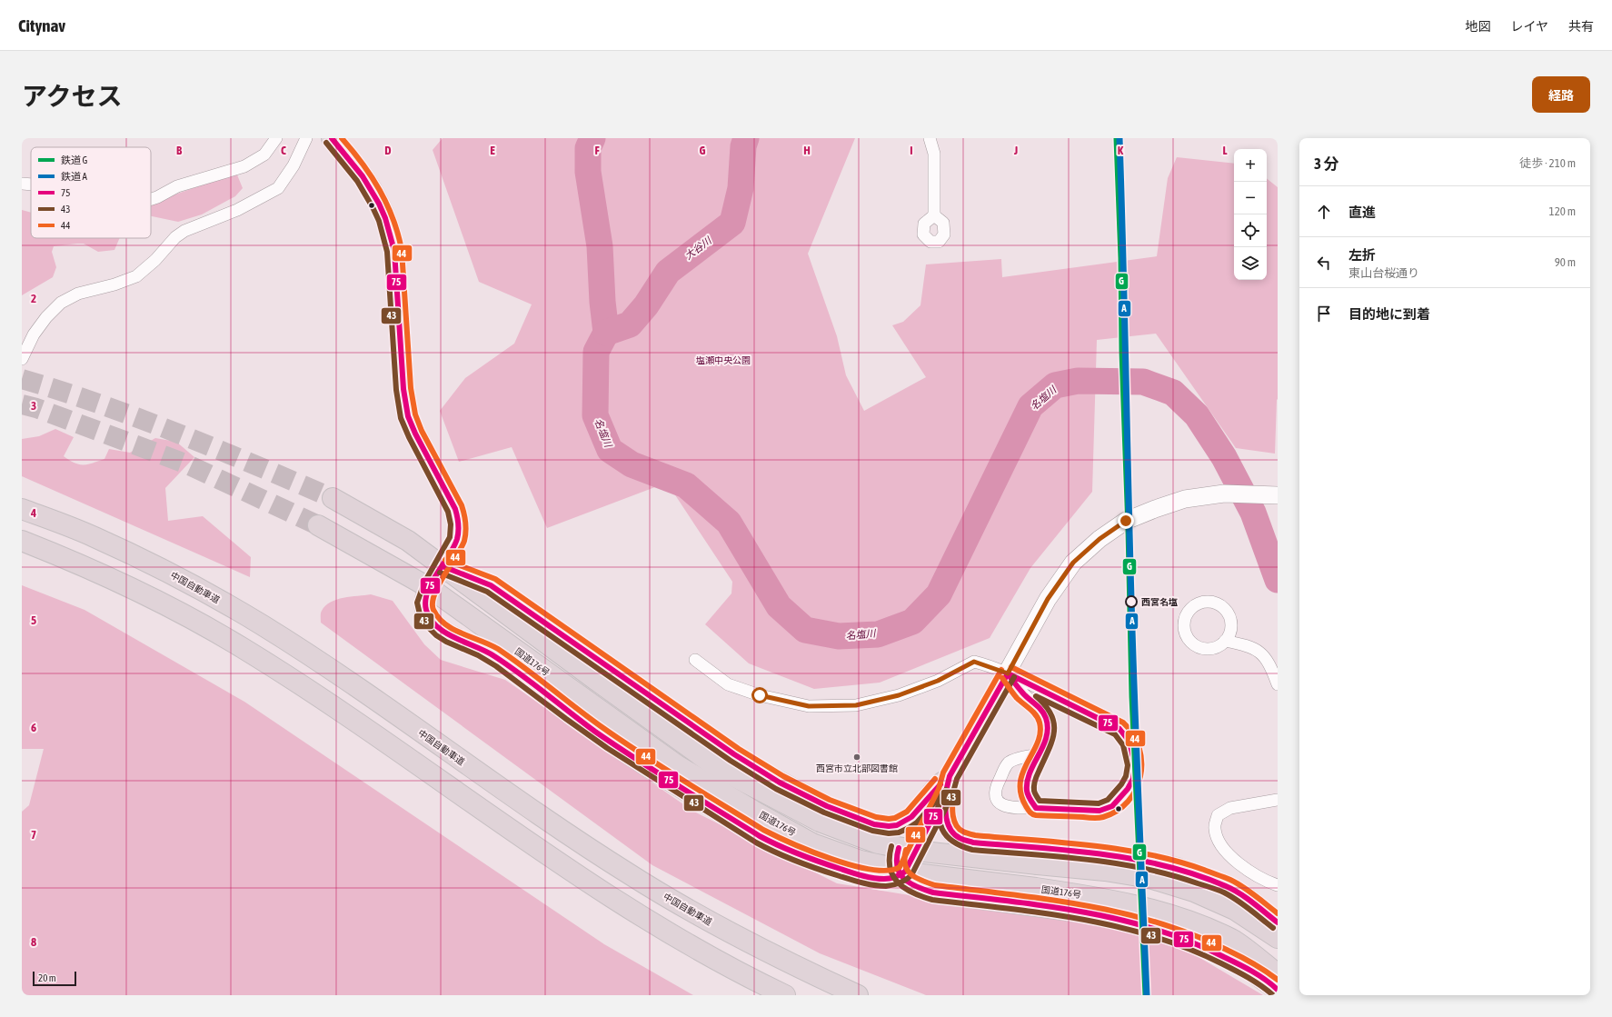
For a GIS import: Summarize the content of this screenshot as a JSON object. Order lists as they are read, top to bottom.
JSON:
{
  "streets": {
    "highway": ["中国自動車道", "国道176号"]
  },
  "water": ["大谷川", "名塩川"],
  "parks": ["塩瀬中央公園"],
  "places": ["西宮名塩", "西宮市立北部図書館"],
  "lines": [
    "rail line G",
    "rail line A",
    "transit line 75",
    "transit line 44",
    "transit line 43"
  ],
  "legend": [
    "鉄道 G",
    "鉄道 A",
    "75",
    "43",
    "44"
  ],
  "scale_bar": "20 m",
  "page": {
    "header": "Citynav",
    "nav": ["地図", "レイヤ", "共有"],
    "title": "アクセス",
    "buttons": "経路",
    "heading": ["3 分", "徒歩 · 210 m"],
    "map_buttons": ["+", "−"],
    "list": [
      ["直進", "120 m"],
      ["左折", "東山台桜通り", "90 m"],
      "目的地に到着"
    ],
    "scale": "20 m"
  },
  "grid": {
    "columns": [
      "B",
      "C",
      "D",
      "E",
      "F",
      "G",
      "H",
      "I",
      "J",
      "K",
      "L"
    ],
    "rows": [
      "2",
      "3",
      "4",
      "5",
      "6",
      "7",
      "8"
    ]
  }
}
